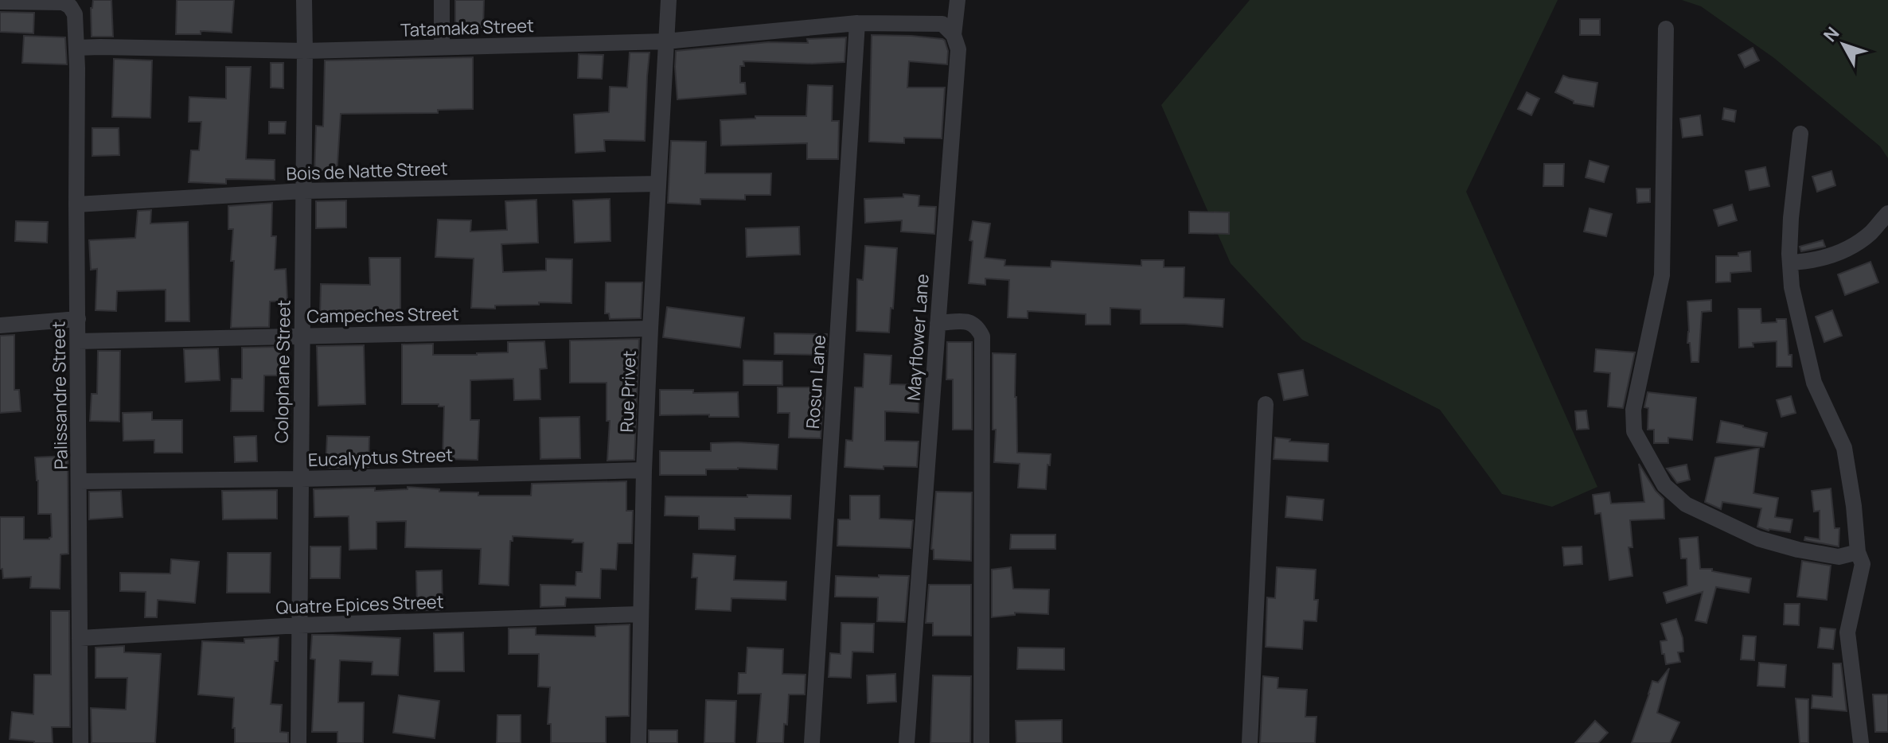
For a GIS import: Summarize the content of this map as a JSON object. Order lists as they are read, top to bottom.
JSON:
{
  "streets": {
    "street": [
      "Tatamaka Street",
      "Bois de Natte Street",
      "Campeches Street",
      "Mayflower Lane",
      "Colophane Street",
      "Rosun Lane",
      "Rue Privet",
      "Palissandre Street",
      "Eucalyptus Street",
      "Quatre Epices Street"
    ]
  },
  "crossings": [
    ["Tatamaka Street", "Colophane Street"],
    ["Tatamaka Street", "Rosun Lane"],
    ["Tatamaka Street", "Rue Privet"],
    ["Tatamaka Street", "Palissandre Street"],
    ["Bois de Natte Street", "Colophane Street"],
    ["Bois de Natte Street", "Rue Privet"],
    ["Bois de Natte Street", "Palissandre Street"],
    ["Campeches Street", "Colophane Street"],
    ["Campeches Street", "Rue Privet"],
    ["Campeches Street", "Palissandre Street"],
    ["Colophane Street", "Eucalyptus Street"],
    ["Colophane Street", "Quatre Epices Street"],
    ["Rue Privet", "Eucalyptus Street"],
    ["Rue Privet", "Quatre Epices Street"],
    ["Palissandre Street", "Eucalyptus Street"],
    ["Palissandre Street", "Quatre Epices Street"]
  ],
  "north": "top left"
}
